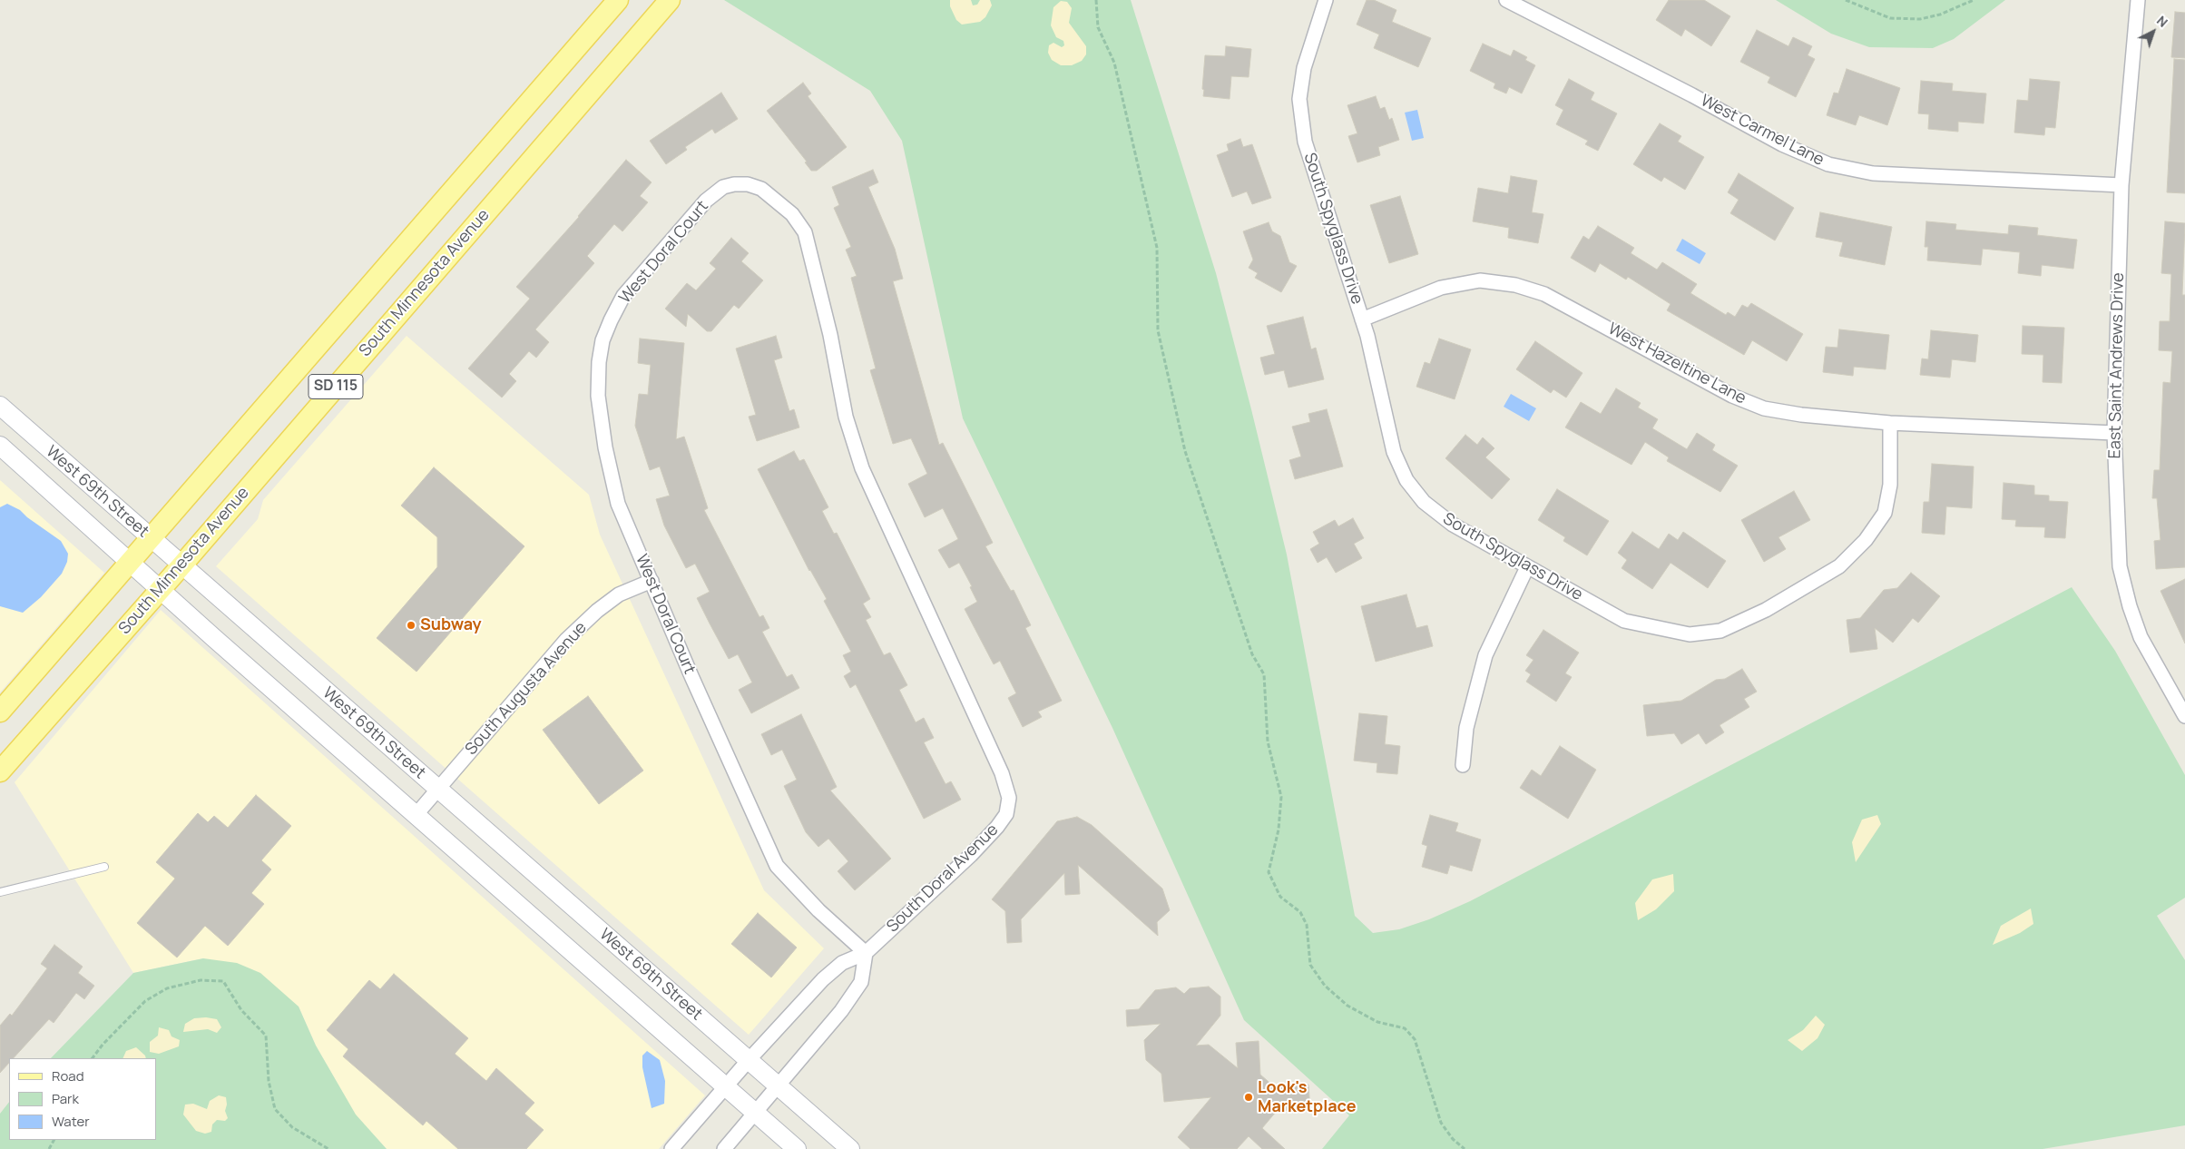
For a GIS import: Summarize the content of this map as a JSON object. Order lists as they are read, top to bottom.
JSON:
{
  "streets": {
    "main road": ["South Minnesota Avenue", "SD 115", "West 69th Street"],
    "street": [
      "West Carmel Lane",
      "South Spyglass Drive",
      "West Doral Court",
      "West Hazeltine Lane",
      "East Saint Andrews Drive",
      "South Augusta Avenue",
      "South Doral Avenue"
    ]
  },
  "crossings": [
    ["West Carmel Lane", "East Saint Andrews Drive"],
    ["South Spyglass Drive", "West Hazeltine Lane"],
    ["West Doral Court", "South Augusta Avenue"],
    ["West Doral Court", "South Doral Avenue"],
    ["South Minnesota Avenue", "West 69th Street"],
    ["West Hazeltine Lane", "East Saint Andrews Drive"],
    ["SD 115", "West 69th Street"],
    ["West 69th Street", "South Augusta Avenue"],
    ["West 69th Street", "South Doral Avenue"]
  ],
  "places": ["Subway", "Look's Marketplace"],
  "legend": ["Road", "Park", "Water"],
  "north": "top right"
}
